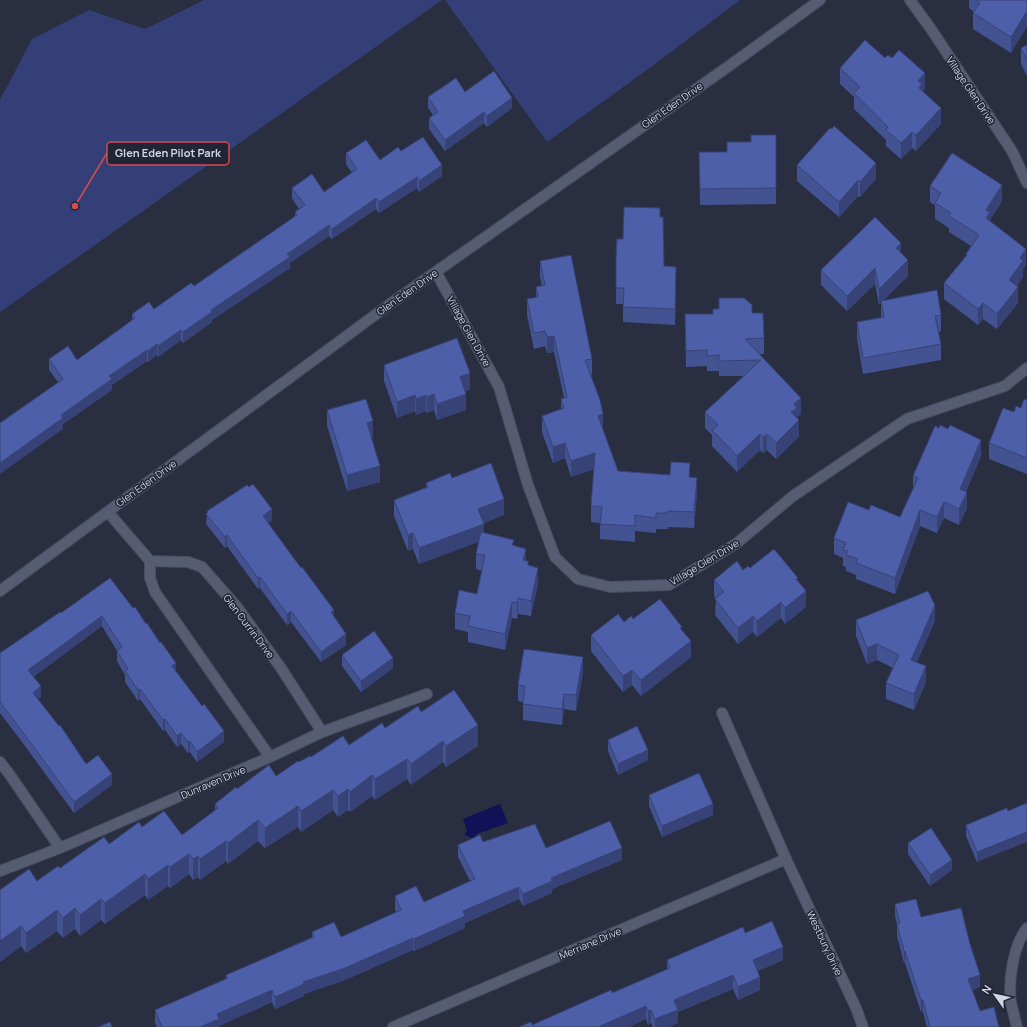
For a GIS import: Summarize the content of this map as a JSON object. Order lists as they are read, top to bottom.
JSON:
{
  "streets": {
    "street": [
      "Village Glen Drive",
      "Glen Eden Drive",
      "Glen Currin Drive",
      "Dunraven Drive",
      "Merriane Drive",
      "Westbury Drive"
    ]
  },
  "crossings": [
    ["Village Glen Drive", "Glen Eden Drive"],
    ["Glen Currin Drive", "Dunraven Drive"],
    ["Merriane Drive", "Westbury Drive"]
  ],
  "places": ["Glen Eden Pilot Park"],
  "north": "top left"
}
